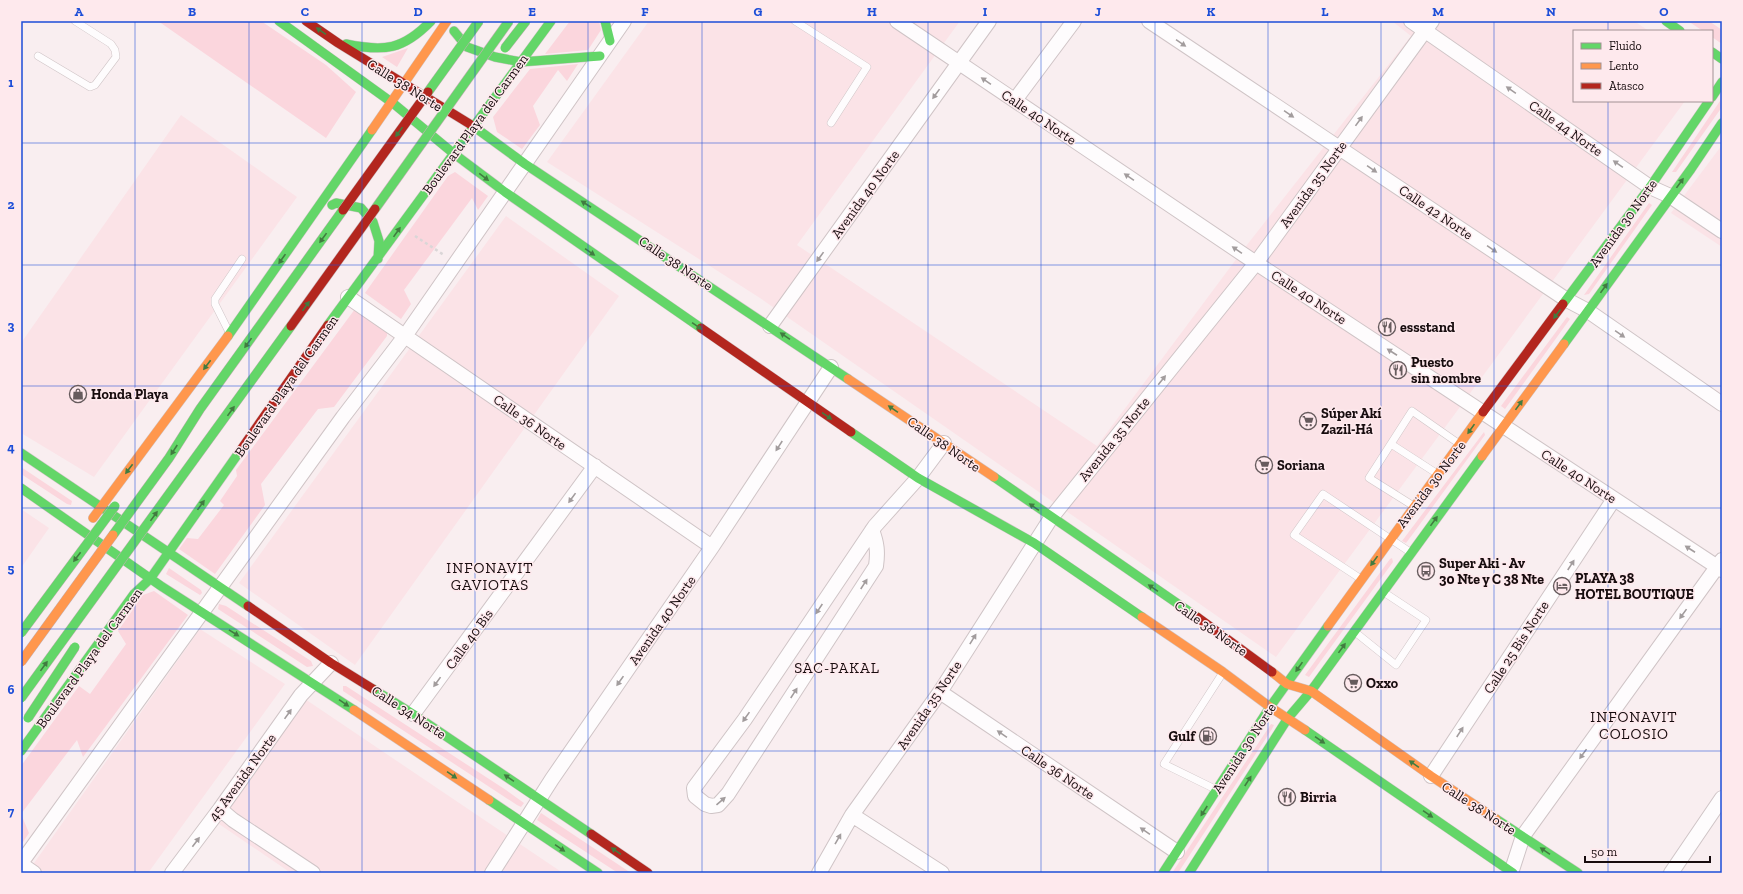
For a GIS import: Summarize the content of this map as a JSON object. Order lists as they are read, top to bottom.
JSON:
{
  "streets": {
    "main road": [
      "Calle 38 Norte",
      "Boulevard Playa del Carmen",
      "Avenida 30 Norte",
      "Calle 34 Norte"
    ],
    "street": [
      "Calle 40 Norte",
      "Calle 44 Norte",
      "Avenida 35 Norte",
      "Avenida 40 Norte",
      "Calle 42 Norte",
      "Calle 36 Norte",
      "Calle 40 Bis",
      "Calle 25 Bis Norte",
      "45 Avenida Norte"
    ]
  },
  "crossings": [
    ["Calle 38 Norte", "Boulevard Playa del Carmen"],
    ["Calle 38 Norte", "Avenida 35 Norte"],
    ["Calle 38 Norte", "Avenida 40 Norte"],
    ["Calle 38 Norte", "Avenida 30 Norte"],
    ["Calle 38 Norte", "Calle 25 Bis Norte"],
    ["Calle 40 Norte", "Avenida 35 Norte"],
    ["Calle 40 Norte", "Avenida 40 Norte"],
    ["Calle 40 Norte", "Avenida 30 Norte"],
    ["Calle 40 Norte", "Calle 25 Bis Norte"],
    ["Boulevard Playa del Carmen", "Calle 36 Norte"],
    ["Boulevard Playa del Carmen", "Calle 34 Norte"],
    ["Calle 44 Norte", "Avenida 35 Norte"],
    ["Calle 44 Norte", "Avenida 30 Norte"],
    ["Avenida 35 Norte", "Calle 42 Norte"],
    ["Avenida 35 Norte", "Calle 36 Norte"],
    ["Avenida 40 Norte", "Calle 36 Norte"],
    ["Avenida 40 Norte", "Calle 34 Norte"],
    ["Calle 42 Norte", "Avenida 30 Norte"],
    ["Avenida 30 Norte", "Calle 36 Norte"],
    ["Calle 36 Norte", "Calle 40 Bis"],
    ["Calle 40 Bis", "Calle 34 Norte"],
    ["Calle 34 Norte", "45 Avenida Norte"]
  ],
  "one_way": [
    "Calle 40 Norte",
    "Calle 44 Norte",
    "Avenida 35 Norte",
    "Avenida 40 Norte",
    "Calle 42 Norte",
    "Calle 36 Norte",
    "Calle 40 Bis",
    "45 Avenida Norte"
  ],
  "districts": ["INFONAVIT GAVIOTAS", "SAC-PAKAL", "INFONAVIT COLOSIO"],
  "places": {
    "restaurant": ["essstand", "Puesto sin nombre", "Birria"],
    "shop": ["Honda Playa"],
    "supermarket": ["Súper Akí Zazil-Há", "Soriana", "Oxxo"],
    "bus stop": ["Super Aki - Av 30 Nte y C 38 Nte"],
    "hotel": ["PLAYA 38 HOTEL BOUTIQUE"],
    "fuel station": ["Gulf"]
  },
  "legend": ["Fluido", "Lento", "Atasco"],
  "scale_bar": "50 m",
  "grid": {
    "columns": [
      "A",
      "B",
      "C",
      "D",
      "E",
      "F",
      "G",
      "H",
      "I",
      "J",
      "K",
      "L",
      "M",
      "N",
      "O"
    ],
    "rows": [
      "1",
      "2",
      "3",
      "4",
      "5",
      "6",
      "7"
    ]
  }
}
